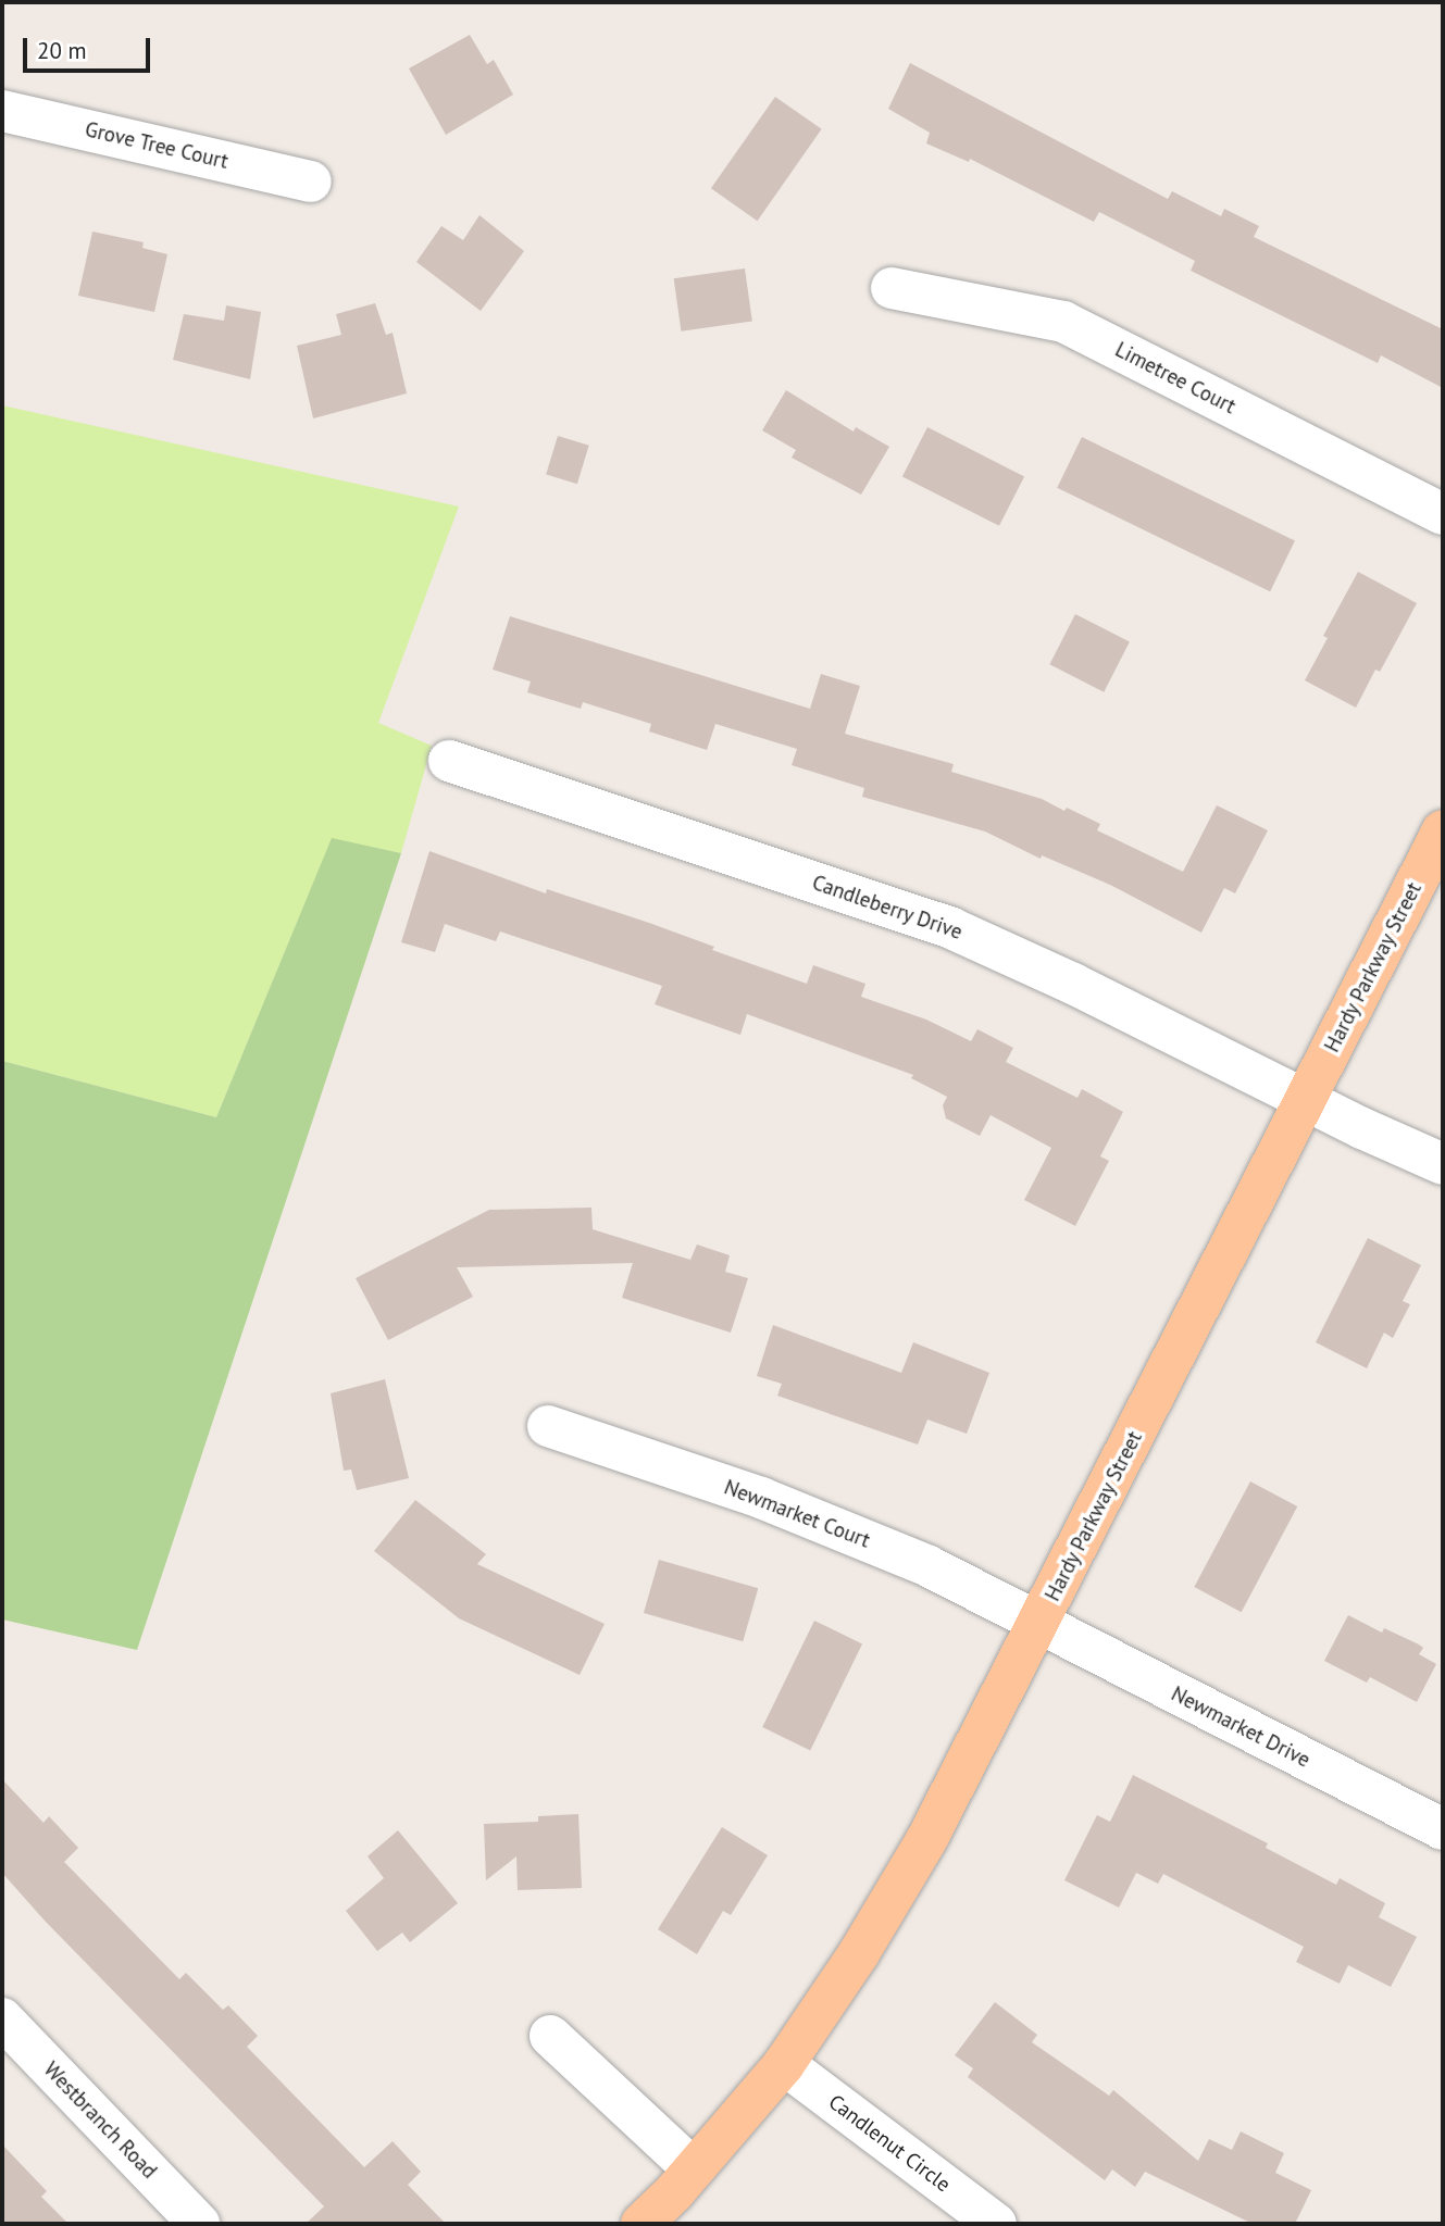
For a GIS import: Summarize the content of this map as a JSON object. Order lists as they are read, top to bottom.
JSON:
{
  "streets": {
    "main road": ["Hardy Parkway Street"],
    "street": [
      "Grove Tree Court",
      "Limetree Court",
      "Candleberry Drive",
      "Newmarket Court",
      "Newmarket Drive",
      "Westbranch Road",
      "Candlenut Circle"
    ]
  },
  "crossings": [
    ["Candleberry Drive", "Hardy Parkway Street"],
    ["Hardy Parkway Street", "Newmarket Court"],
    ["Hardy Parkway Street", "Newmarket Drive"],
    ["Hardy Parkway Street", "Candlenut Circle"],
    ["Newmarket Court", "Newmarket Drive"]
  ],
  "scale_bar": "20 m"
}
